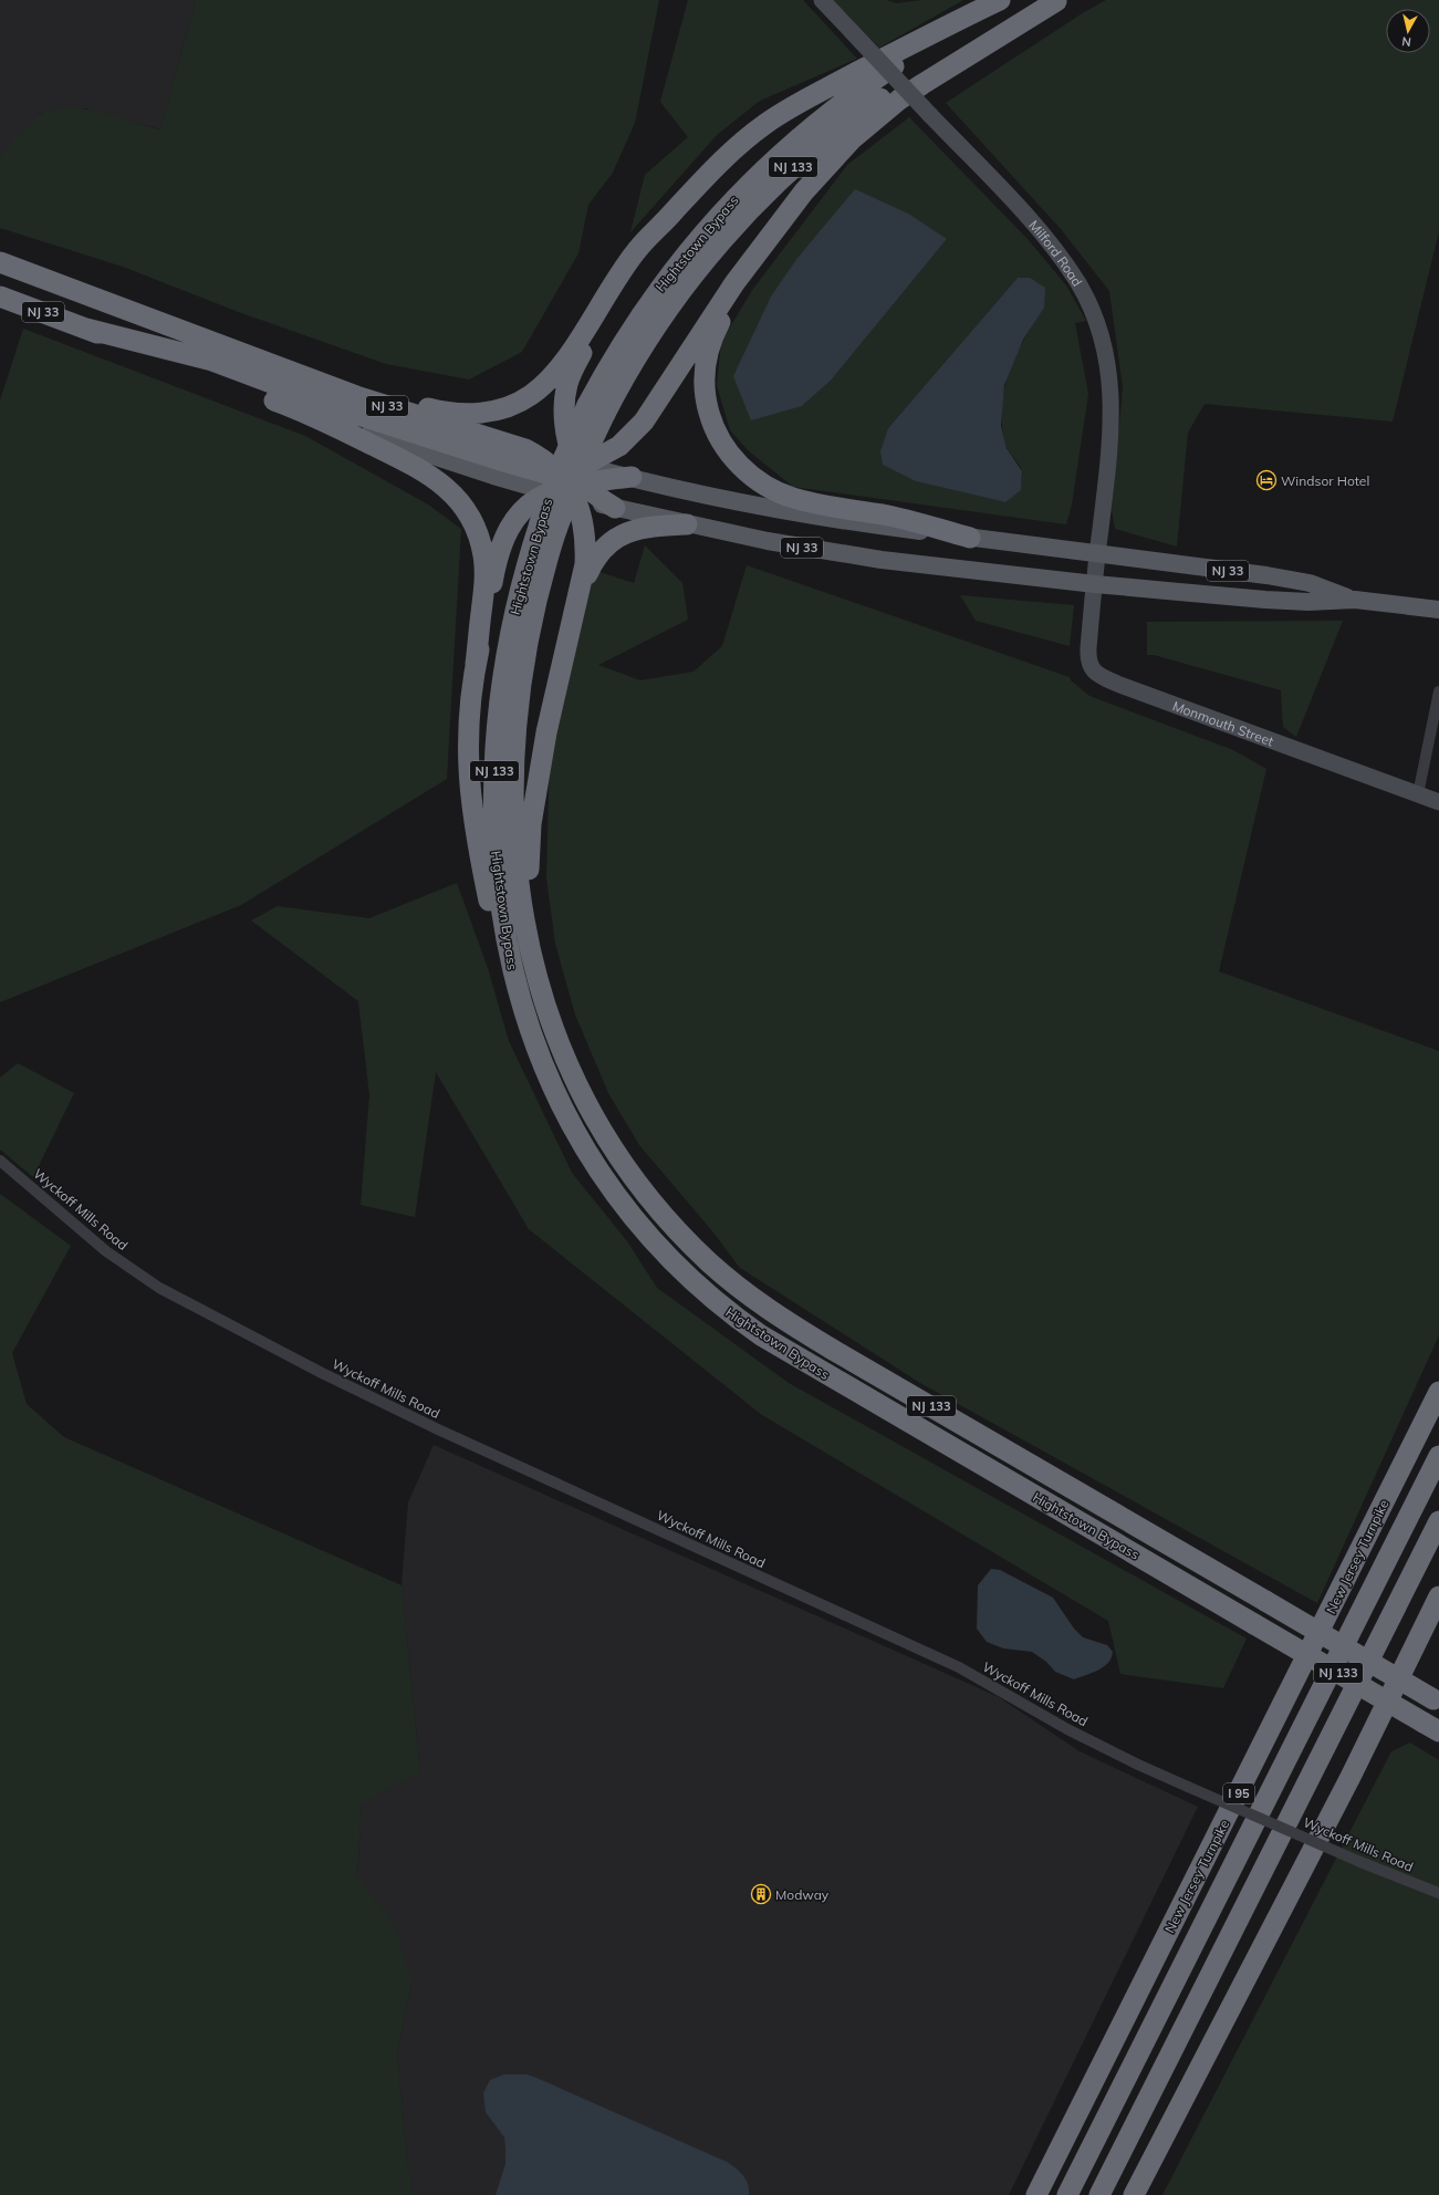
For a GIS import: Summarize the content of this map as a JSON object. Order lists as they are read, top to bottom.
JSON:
{
  "streets": {
    "highway": [
      "NJ 133",
      "Hightstown Bypass",
      "NJ 33",
      "New Jersey Turnpike",
      "I 95"
    ],
    "street": ["Milford Road", "Monmouth Street", "Wyckoff Mills Road"]
  },
  "crossings": [
    ["Milford Road", "NJ 33"],
    ["Milford Road", "Monmouth Street"],
    ["NJ 33", "Monmouth Street"]
  ],
  "places": {
    "hotel": ["Windsor Hotel"],
    "building": ["Modway"]
  },
  "north": "bottom"
}
